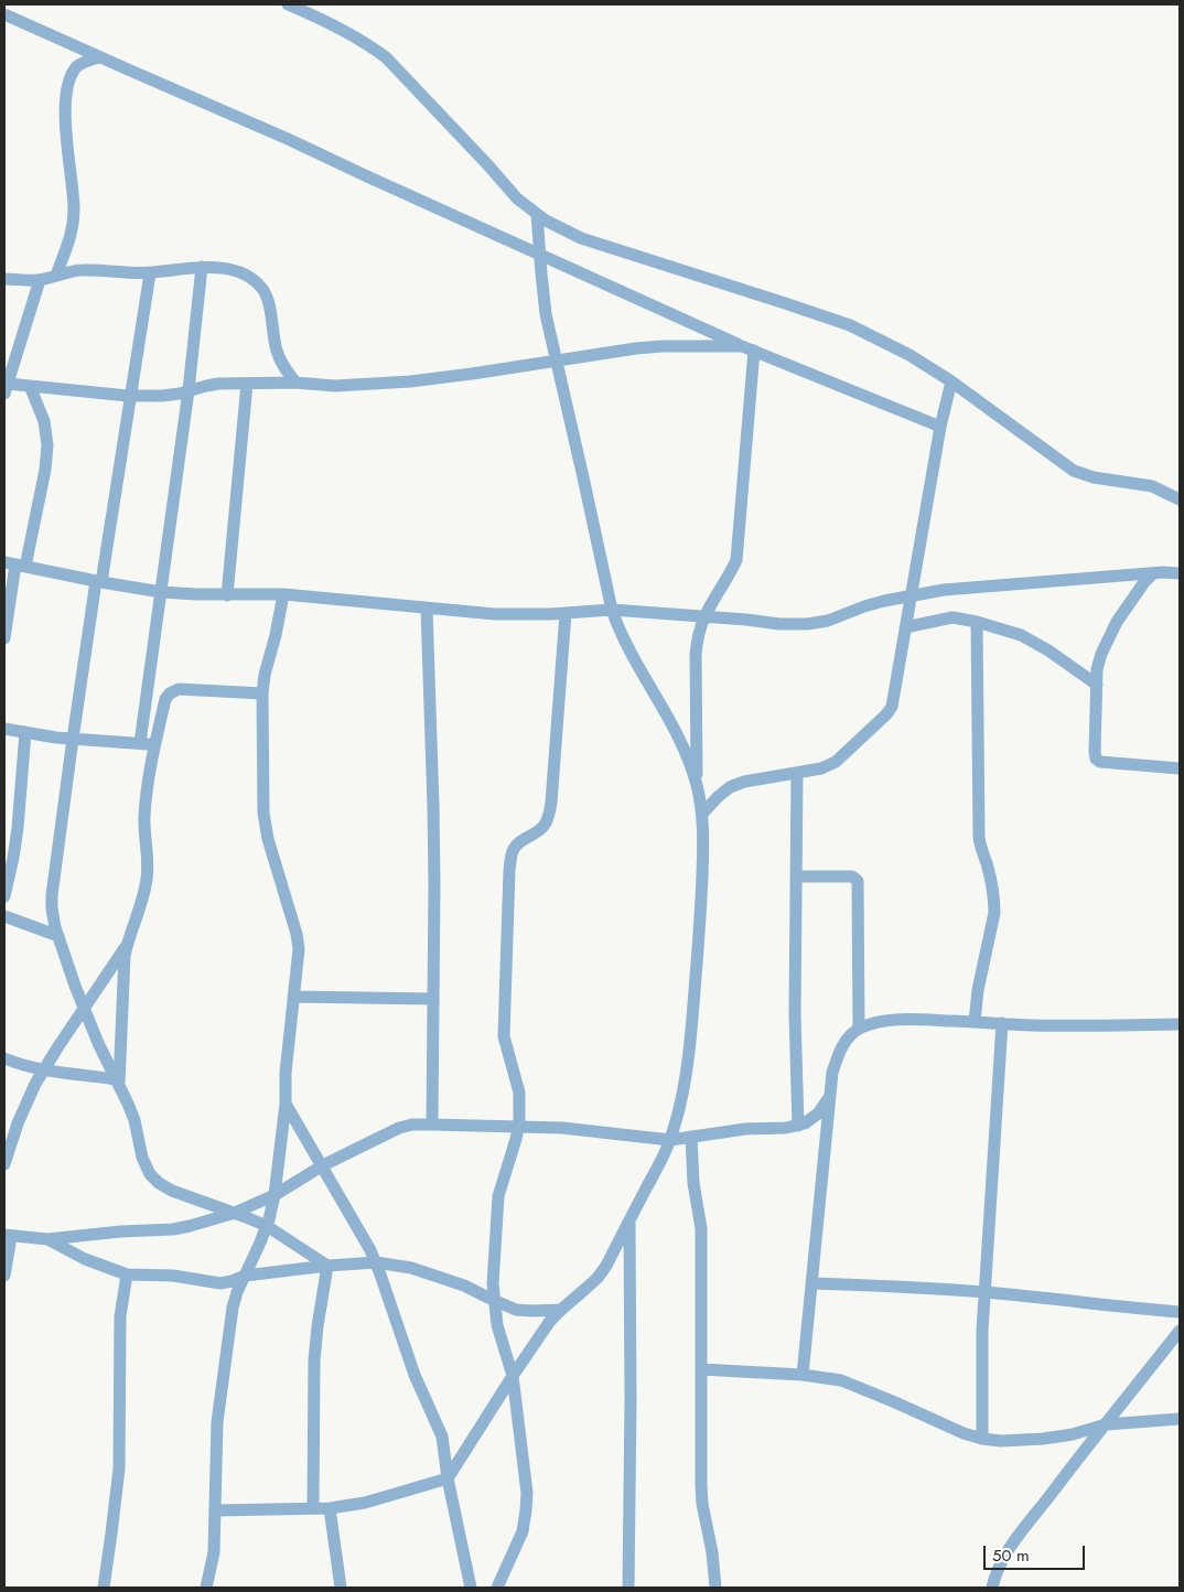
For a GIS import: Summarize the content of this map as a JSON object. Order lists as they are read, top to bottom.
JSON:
{
  "scale_bar": "50 m"
}
